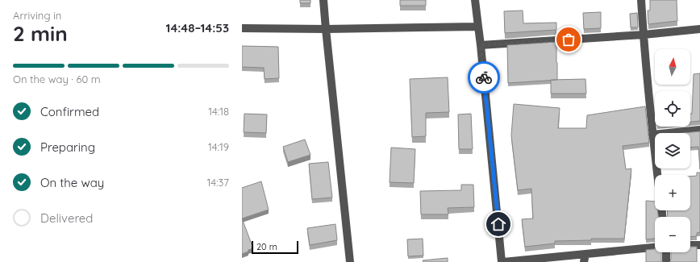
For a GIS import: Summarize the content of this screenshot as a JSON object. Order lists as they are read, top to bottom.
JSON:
{
  "scale_bar": "20 m",
  "north": "top",
  "page": {
    "heading": ["2 min", "Arriving in", "14:48–14:53"],
    "map_buttons": ["+", "−"],
    "bar": "On the way · 60 m",
    "list": [
      ["Confirmed", "14:18"],
      ["Preparing", "14:19"],
      ["On the way", "14:37"],
      "Delivered"
    ],
    "scale": "20 m"
  }
}
